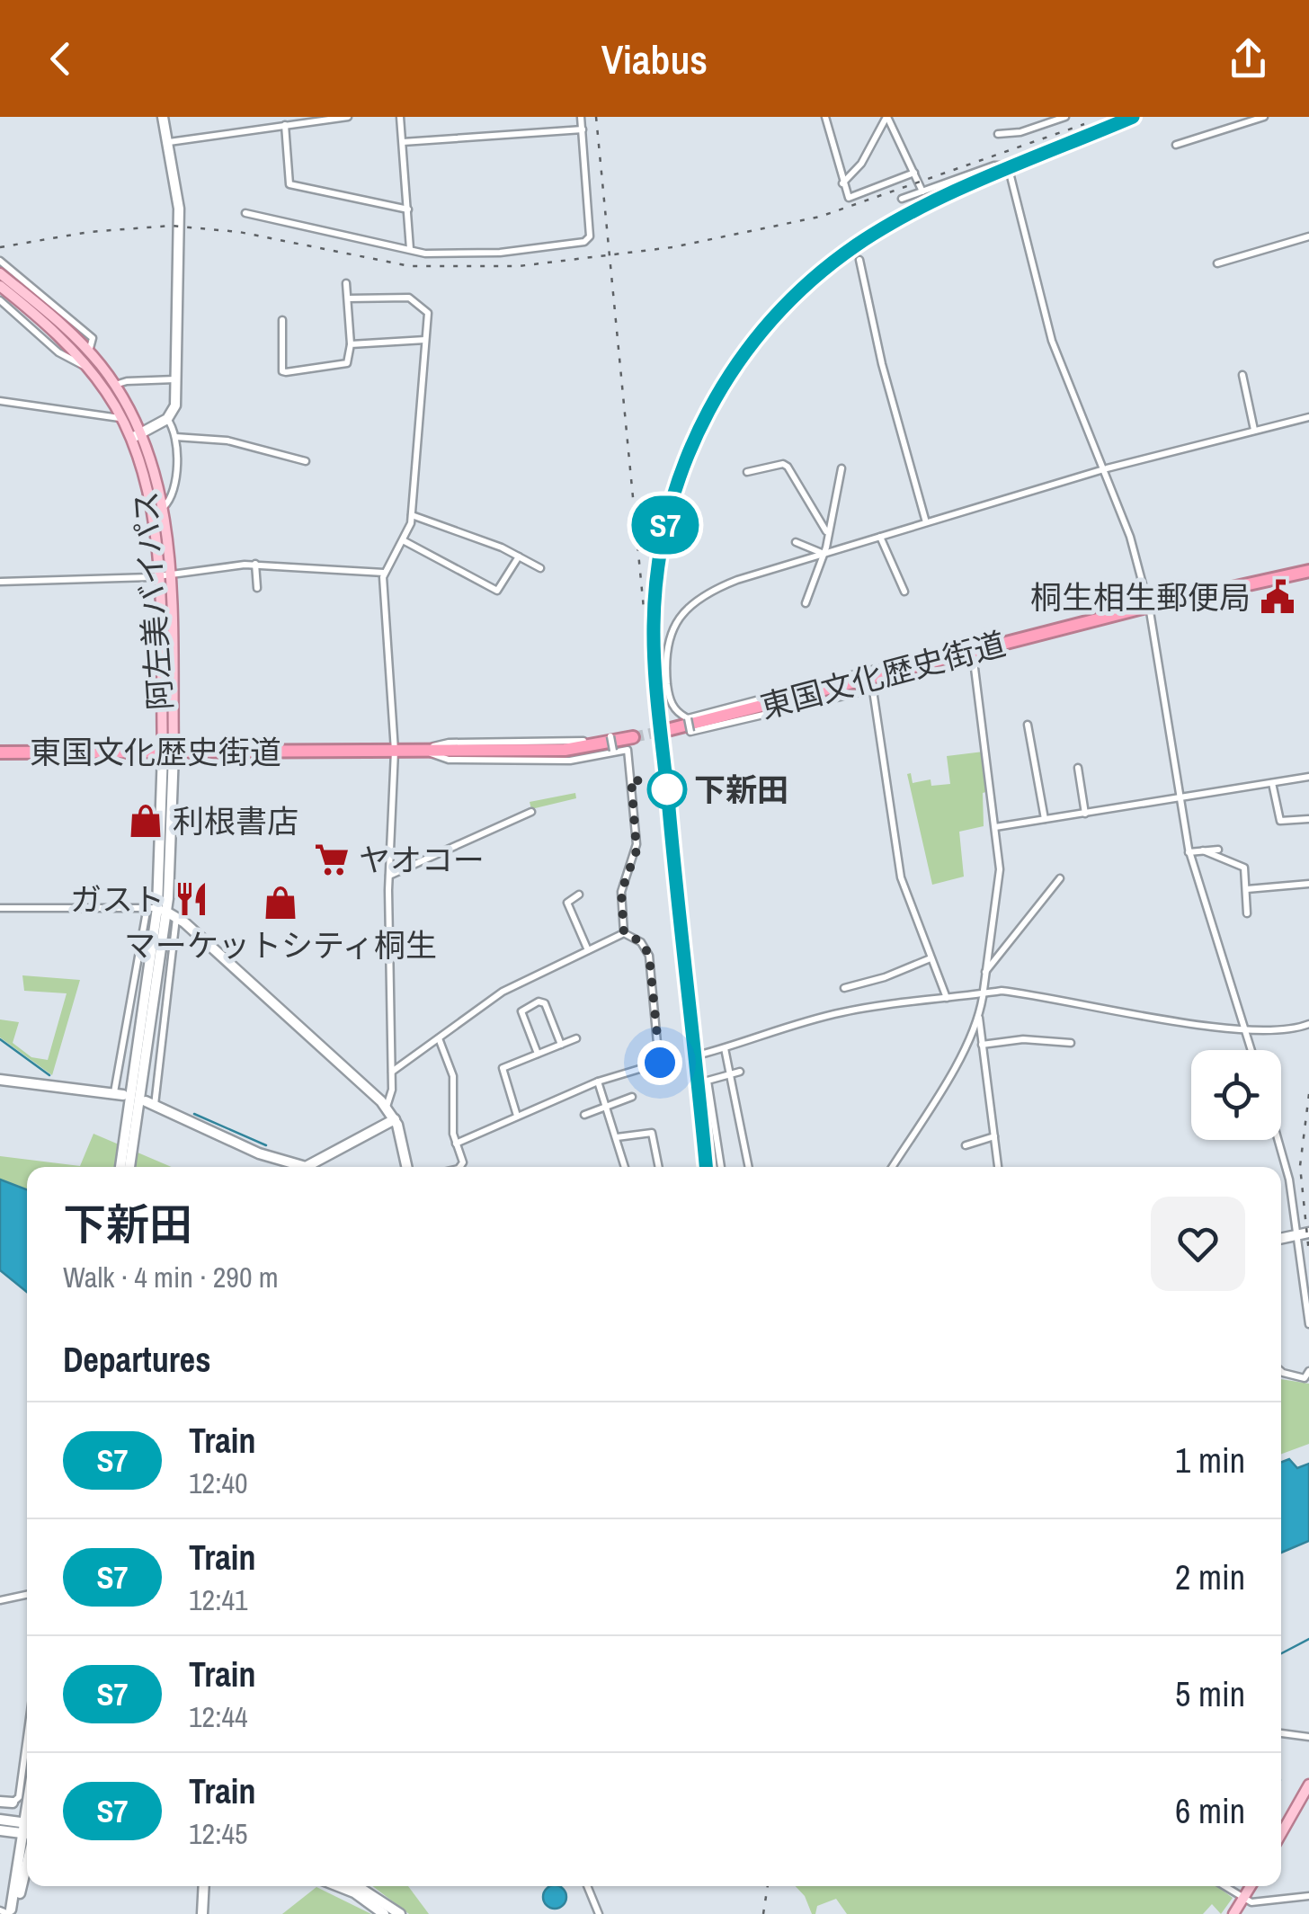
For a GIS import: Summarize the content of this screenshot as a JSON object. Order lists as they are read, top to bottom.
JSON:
{
  "streets": {
    "highway": ["東国文化歴史街道"],
    "main road": ["阿左美バイパス"]
  },
  "crossings": [
    ["阿左美バイパス", "東国文化歴史街道"]
  ],
  "places": {
    "public building": ["桐生相生郵便局"],
    "other": ["下新田"],
    "shop": ["利根書店", "マーケットシティ桐生"],
    "supermarket": ["ヤオコー"],
    "restaurant": ["ガスト"]
  },
  "page": {
    "header": "Viabus",
    "on_map": "S7",
    "heading": [
      ["下新田", "Walk · 4 min · 290 m"],
      "Departures"
    ],
    "list": [
      {
        "mark": "S7",
        "name": "Train",
        "note": "12:40",
        "value": "1 min"
      },
      {
        "mark": "S7",
        "name": "Train",
        "note": "12:41",
        "value": "2 min"
      },
      {
        "mark": "S7",
        "name": "Train",
        "note": "12:44",
        "value": "5 min"
      },
      {
        "mark": "S7",
        "name": "Train",
        "note": "12:45",
        "value": "6 min"
      }
    ]
  }
}
